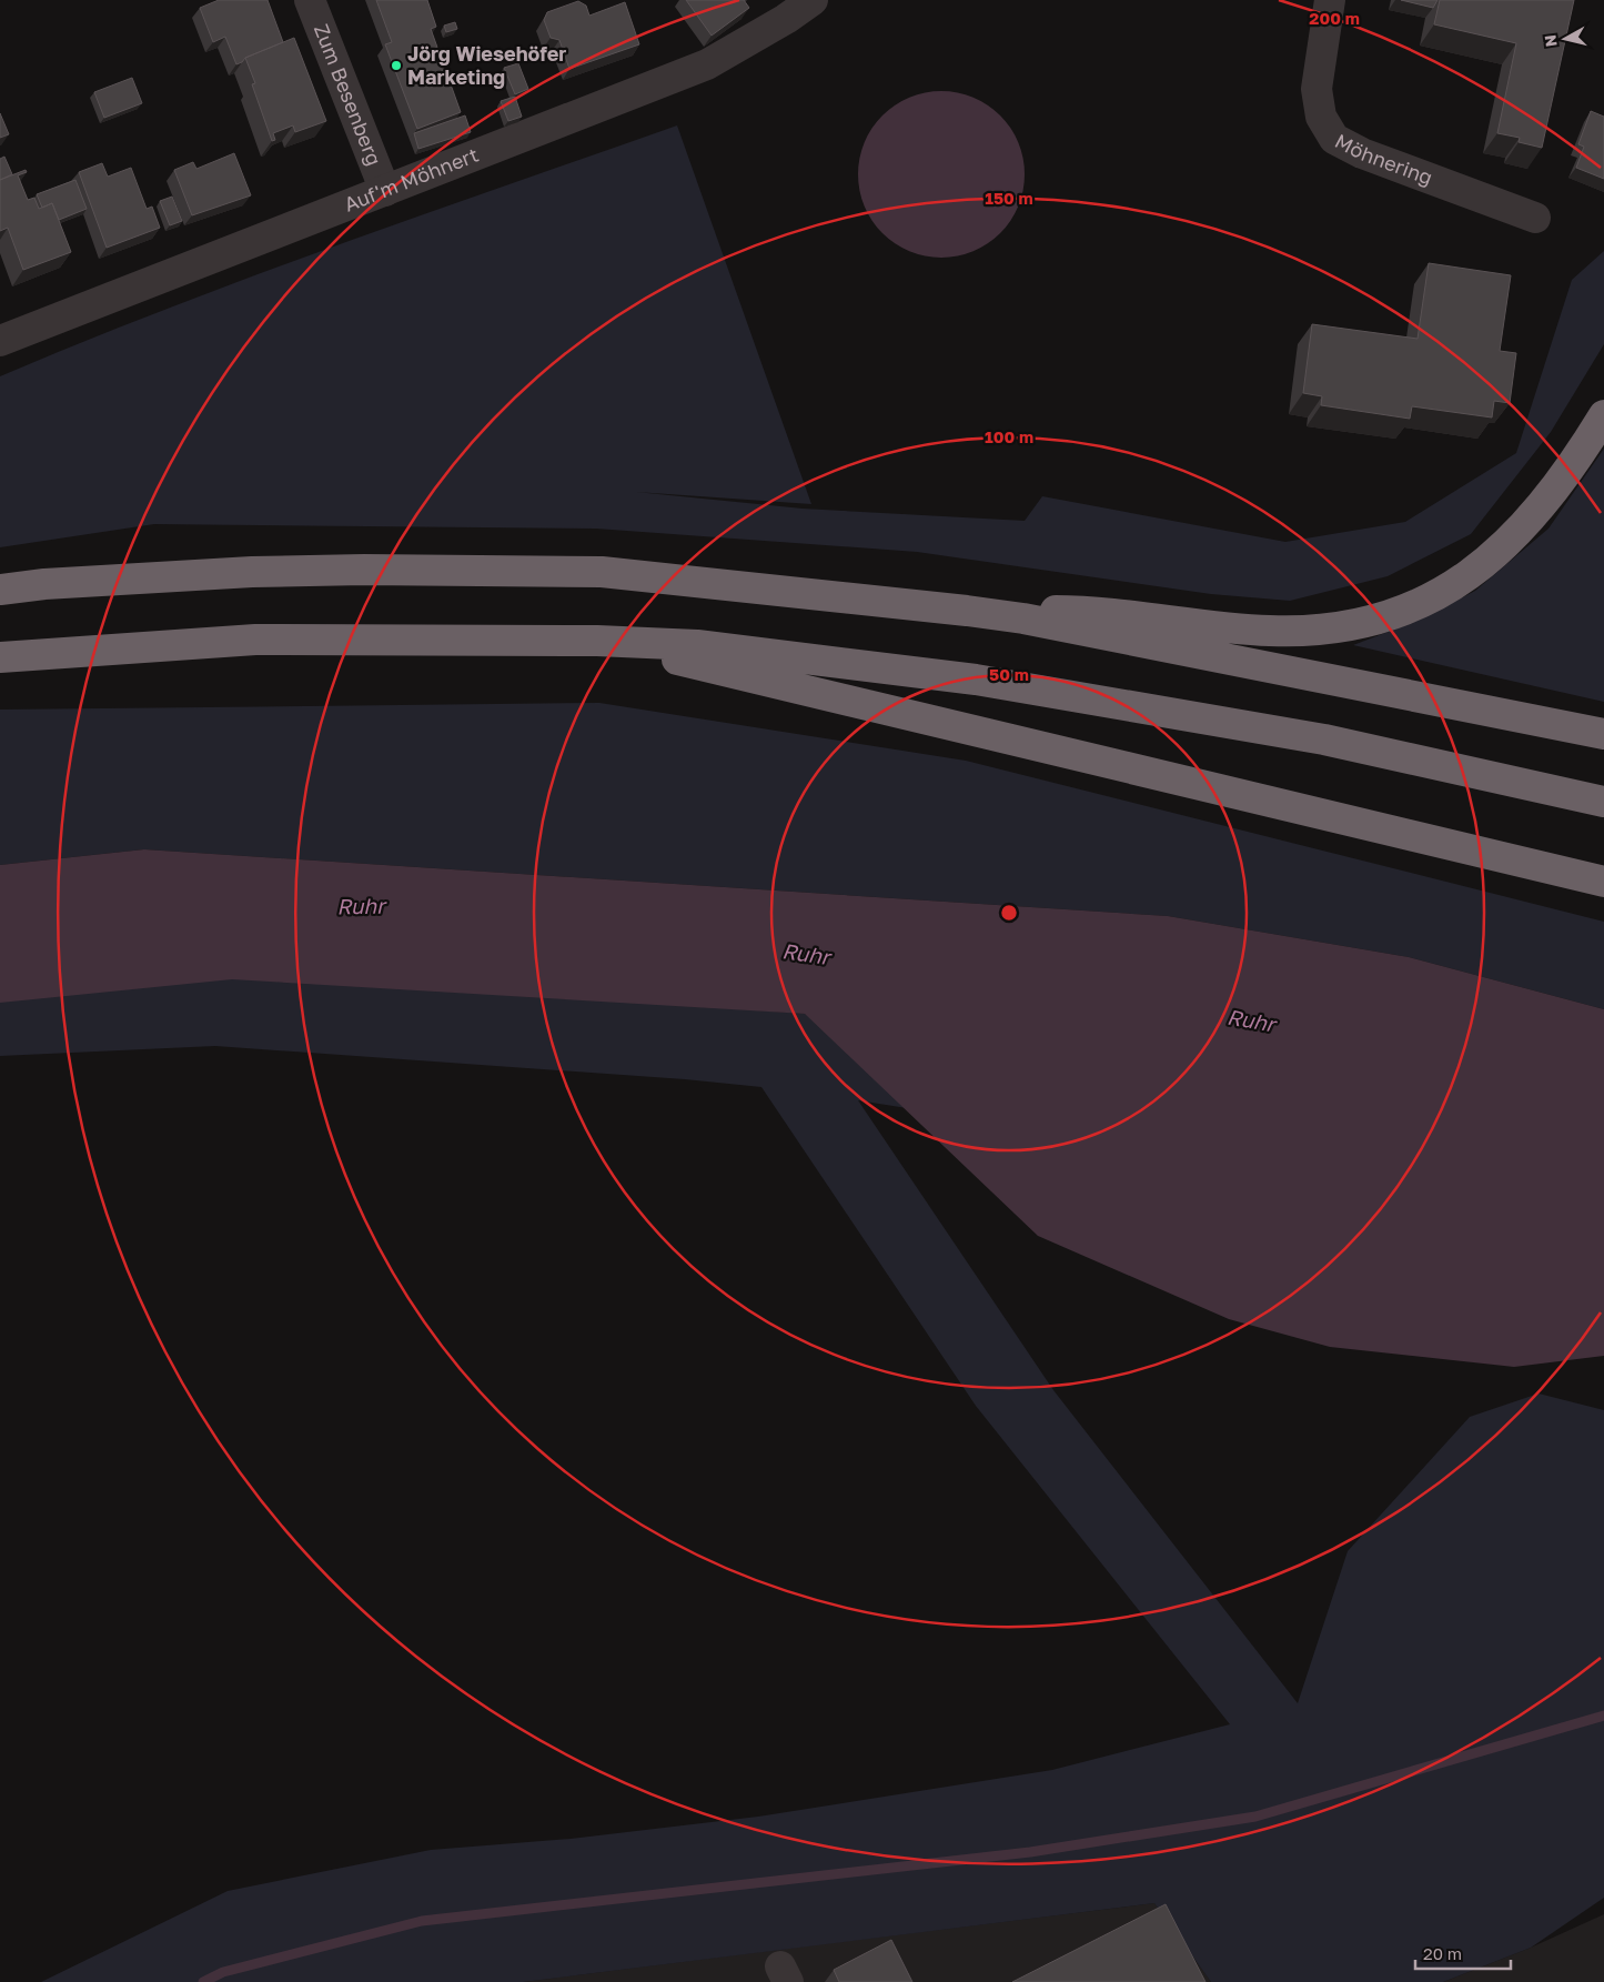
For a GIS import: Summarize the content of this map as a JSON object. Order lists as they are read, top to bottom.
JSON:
{
  "streets": {
    "street": ["Zum Besenberg", "Möhnering", "Auf'm Möhnert"]
  },
  "crossings": [
    ["Zum Besenberg", "Auf'm Möhnert"]
  ],
  "water": ["Ruhr"],
  "places": ["Jörg Wiesehöfer Marketing"],
  "scale_bar": "20 m",
  "north": "left",
  "rings": [
    "200 m",
    "150 m",
    "100 m",
    "50 m"
  ]
}
